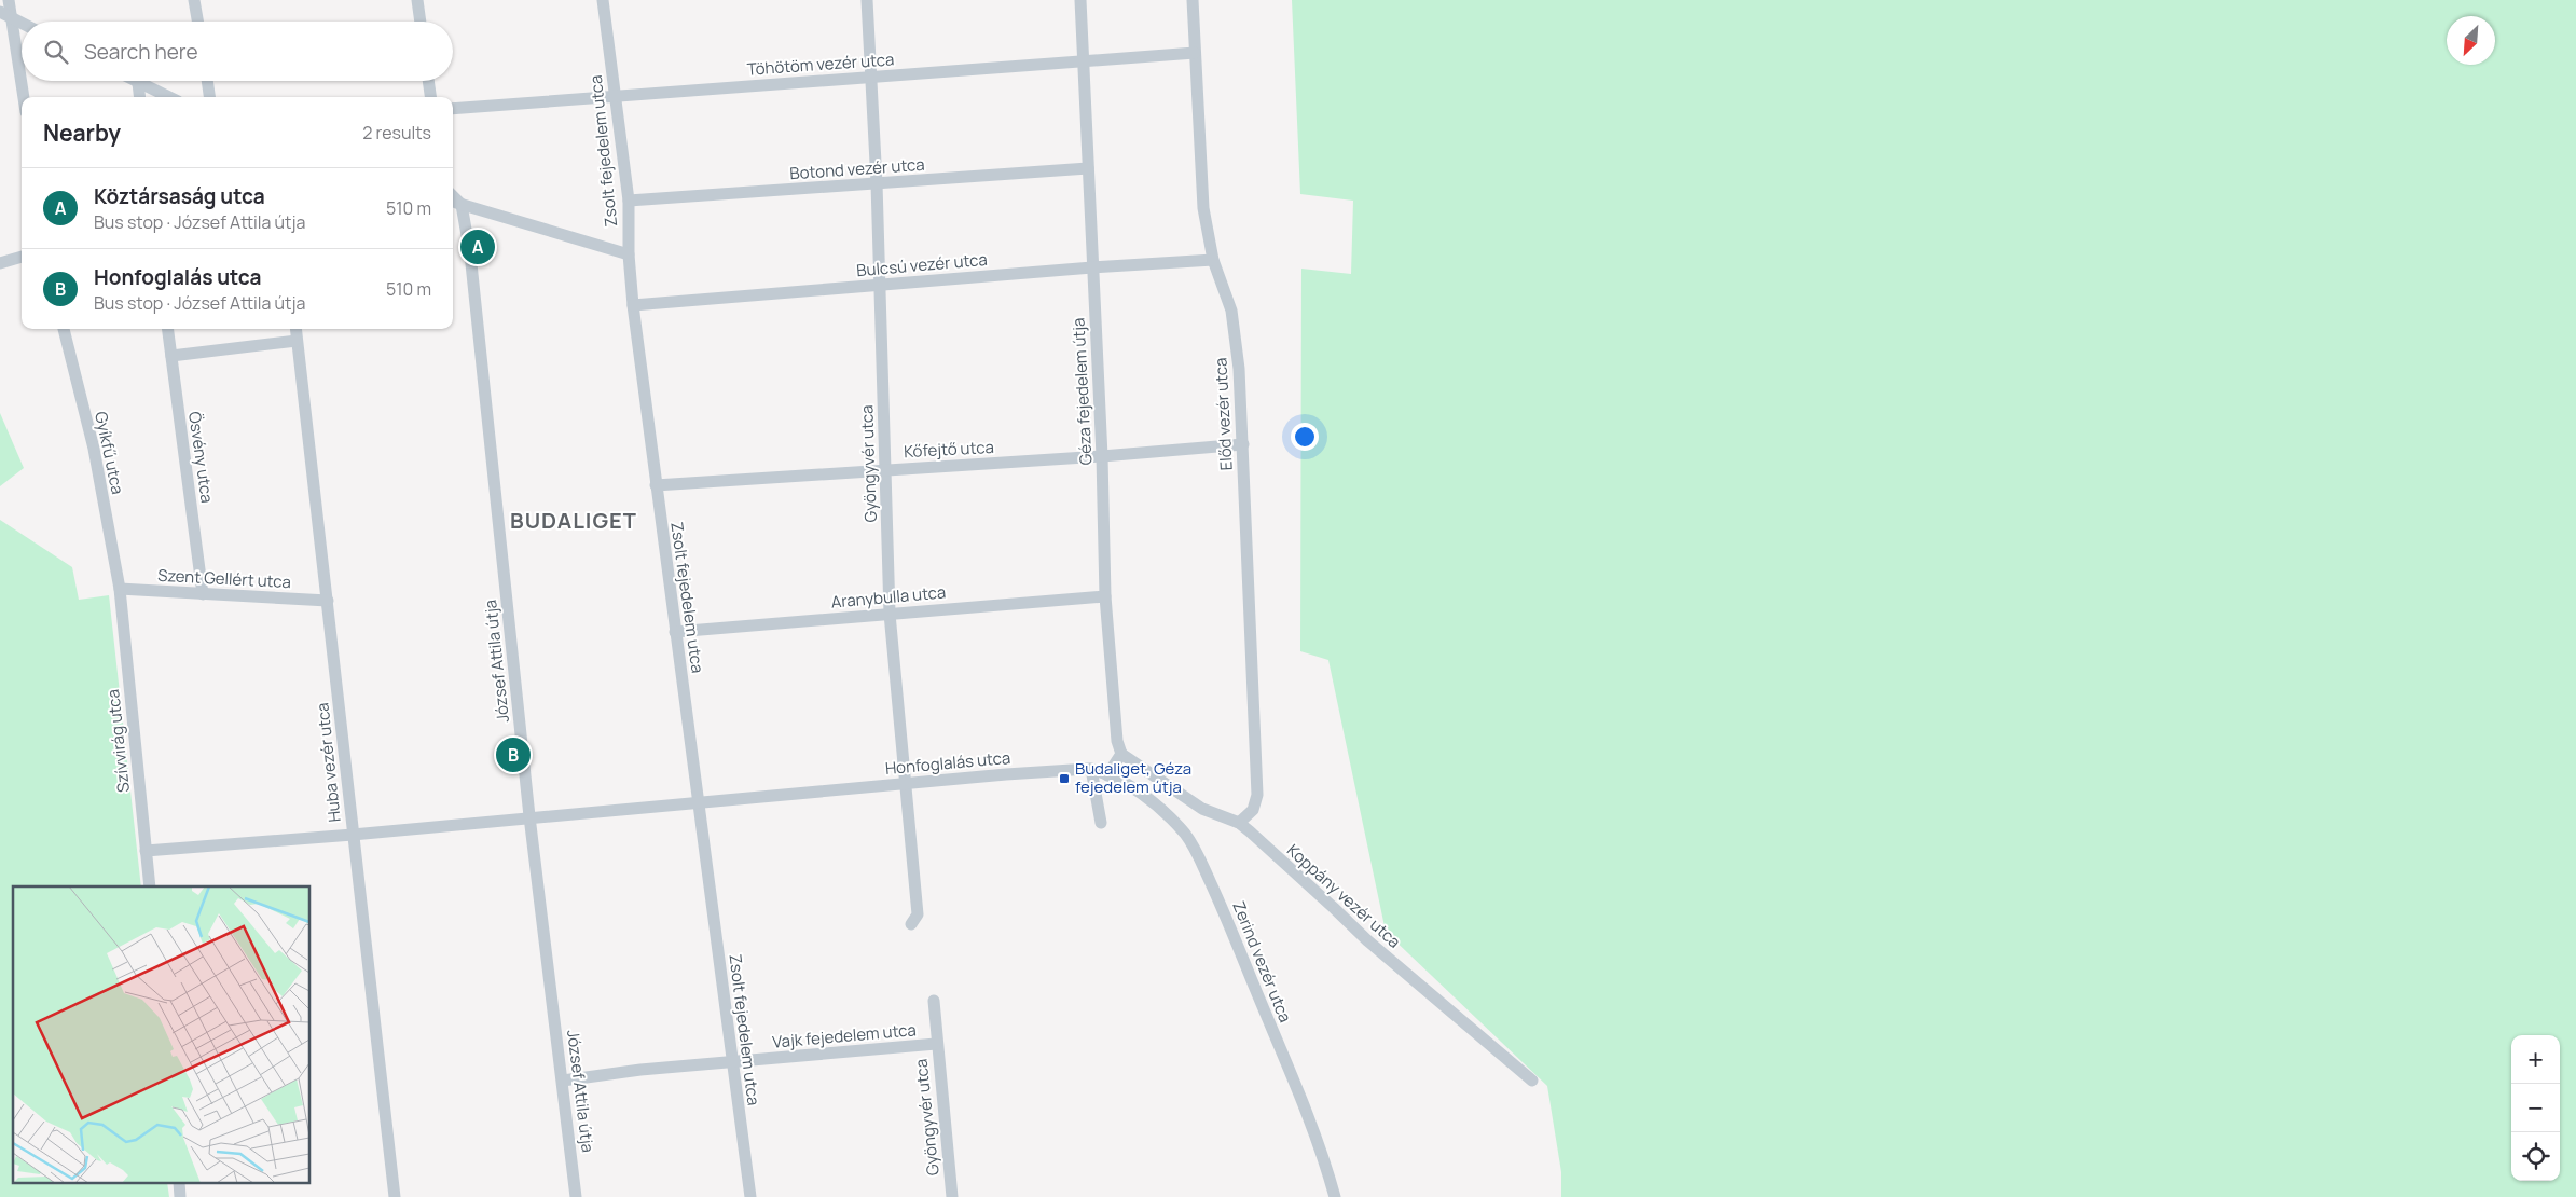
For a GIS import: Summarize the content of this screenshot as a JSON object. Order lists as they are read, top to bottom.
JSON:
{
  "streets": {
    "street": [
      "Töhötöm vezér utca",
      "Zsolt fejedelem utca",
      "Botond vezér utca",
      "Bulcsú vezér utca",
      "Géza fejedelem útja",
      "Előd vezér utca",
      "Kőfejtő utca",
      "Gyíkfű utca",
      "Ösvény utca",
      "Gyöngyvér utca",
      "Szent Gellért utca",
      "Aranybulla utca",
      "József Attila útja",
      "Szívvirág utca",
      "Huba vezér utca",
      "Honfoglalás utca",
      "Koppány vezér utca",
      "Zerind vezér utca",
      "Vajk fejedelem utca"
    ]
  },
  "crossings": [
    ["Töhötöm vezér utca", "Zsolt fejedelem utca"],
    ["Töhötöm vezér utca", "Géza fejedelem útja"],
    ["Töhötöm vezér utca", "Előd vezér utca"],
    ["Töhötöm vezér utca", "Gyöngyvér utca"],
    ["Zsolt fejedelem utca", "Botond vezér utca"],
    ["Zsolt fejedelem utca", "Bulcsú vezér utca"],
    ["Zsolt fejedelem utca", "Kőfejtő utca"],
    ["Zsolt fejedelem utca", "Aranybulla utca"],
    ["Zsolt fejedelem utca", "Honfoglalás utca"],
    ["Zsolt fejedelem utca", "Vajk fejedelem utca"],
    ["Botond vezér utca", "Géza fejedelem útja"],
    ["Botond vezér utca", "Gyöngyvér utca"],
    ["Bulcsú vezér utca", "Géza fejedelem útja"],
    ["Bulcsú vezér utca", "Előd vezér utca"],
    ["Bulcsú vezér utca", "Gyöngyvér utca"],
    ["Géza fejedelem útja", "Kőfejtő utca"],
    ["Géza fejedelem útja", "Aranybulla utca"],
    ["Géza fejedelem útja", "Koppány vezér utca"],
    ["Előd vezér utca", "Kőfejtő utca"],
    ["Előd vezér utca", "Koppány vezér utca"],
    ["Kőfejtő utca", "Gyöngyvér utca"],
    ["Gyíkfű utca", "Szent Gellért utca"],
    ["Gyíkfű utca", "Szívvirág utca"],
    ["Ösvény utca", "Szent Gellért utca"],
    ["Gyöngyvér utca", "Aranybulla utca"],
    ["Gyöngyvér utca", "Honfoglalás utca"],
    ["Gyöngyvér utca", "Vajk fejedelem utca"],
    ["Szent Gellért utca", "Szívvirág utca"],
    ["Szent Gellért utca", "Huba vezér utca"],
    ["József Attila útja", "Honfoglalás utca"],
    ["József Attila útja", "Vajk fejedelem utca"],
    ["Szívvirág utca", "Honfoglalás utca"],
    ["Huba vezér utca", "Honfoglalás utca"],
    ["Honfoglalás utca", "Zerind vezér utca"]
  ],
  "districts": ["BUDALIGET"],
  "places": {
    "transit": ["Budaliget, Géza fejedelem útja"]
  },
  "north": "bottom left",
  "page": {
    "search": "Search here",
    "heading": ["Nearby", "2 results"],
    "list": [
      {
        "mark": "A",
        "name": "Köztársaság utca",
        "note": "Bus stop · József Attila útja",
        "value": "510 m"
      },
      {
        "mark": "B",
        "name": "Honfoglalás utca",
        "note": "Bus stop · József Attila útja",
        "value": "510 m"
      }
    ],
    "pins": ["A", "B"],
    "map_buttons": ["+", "−"]
  }
}
